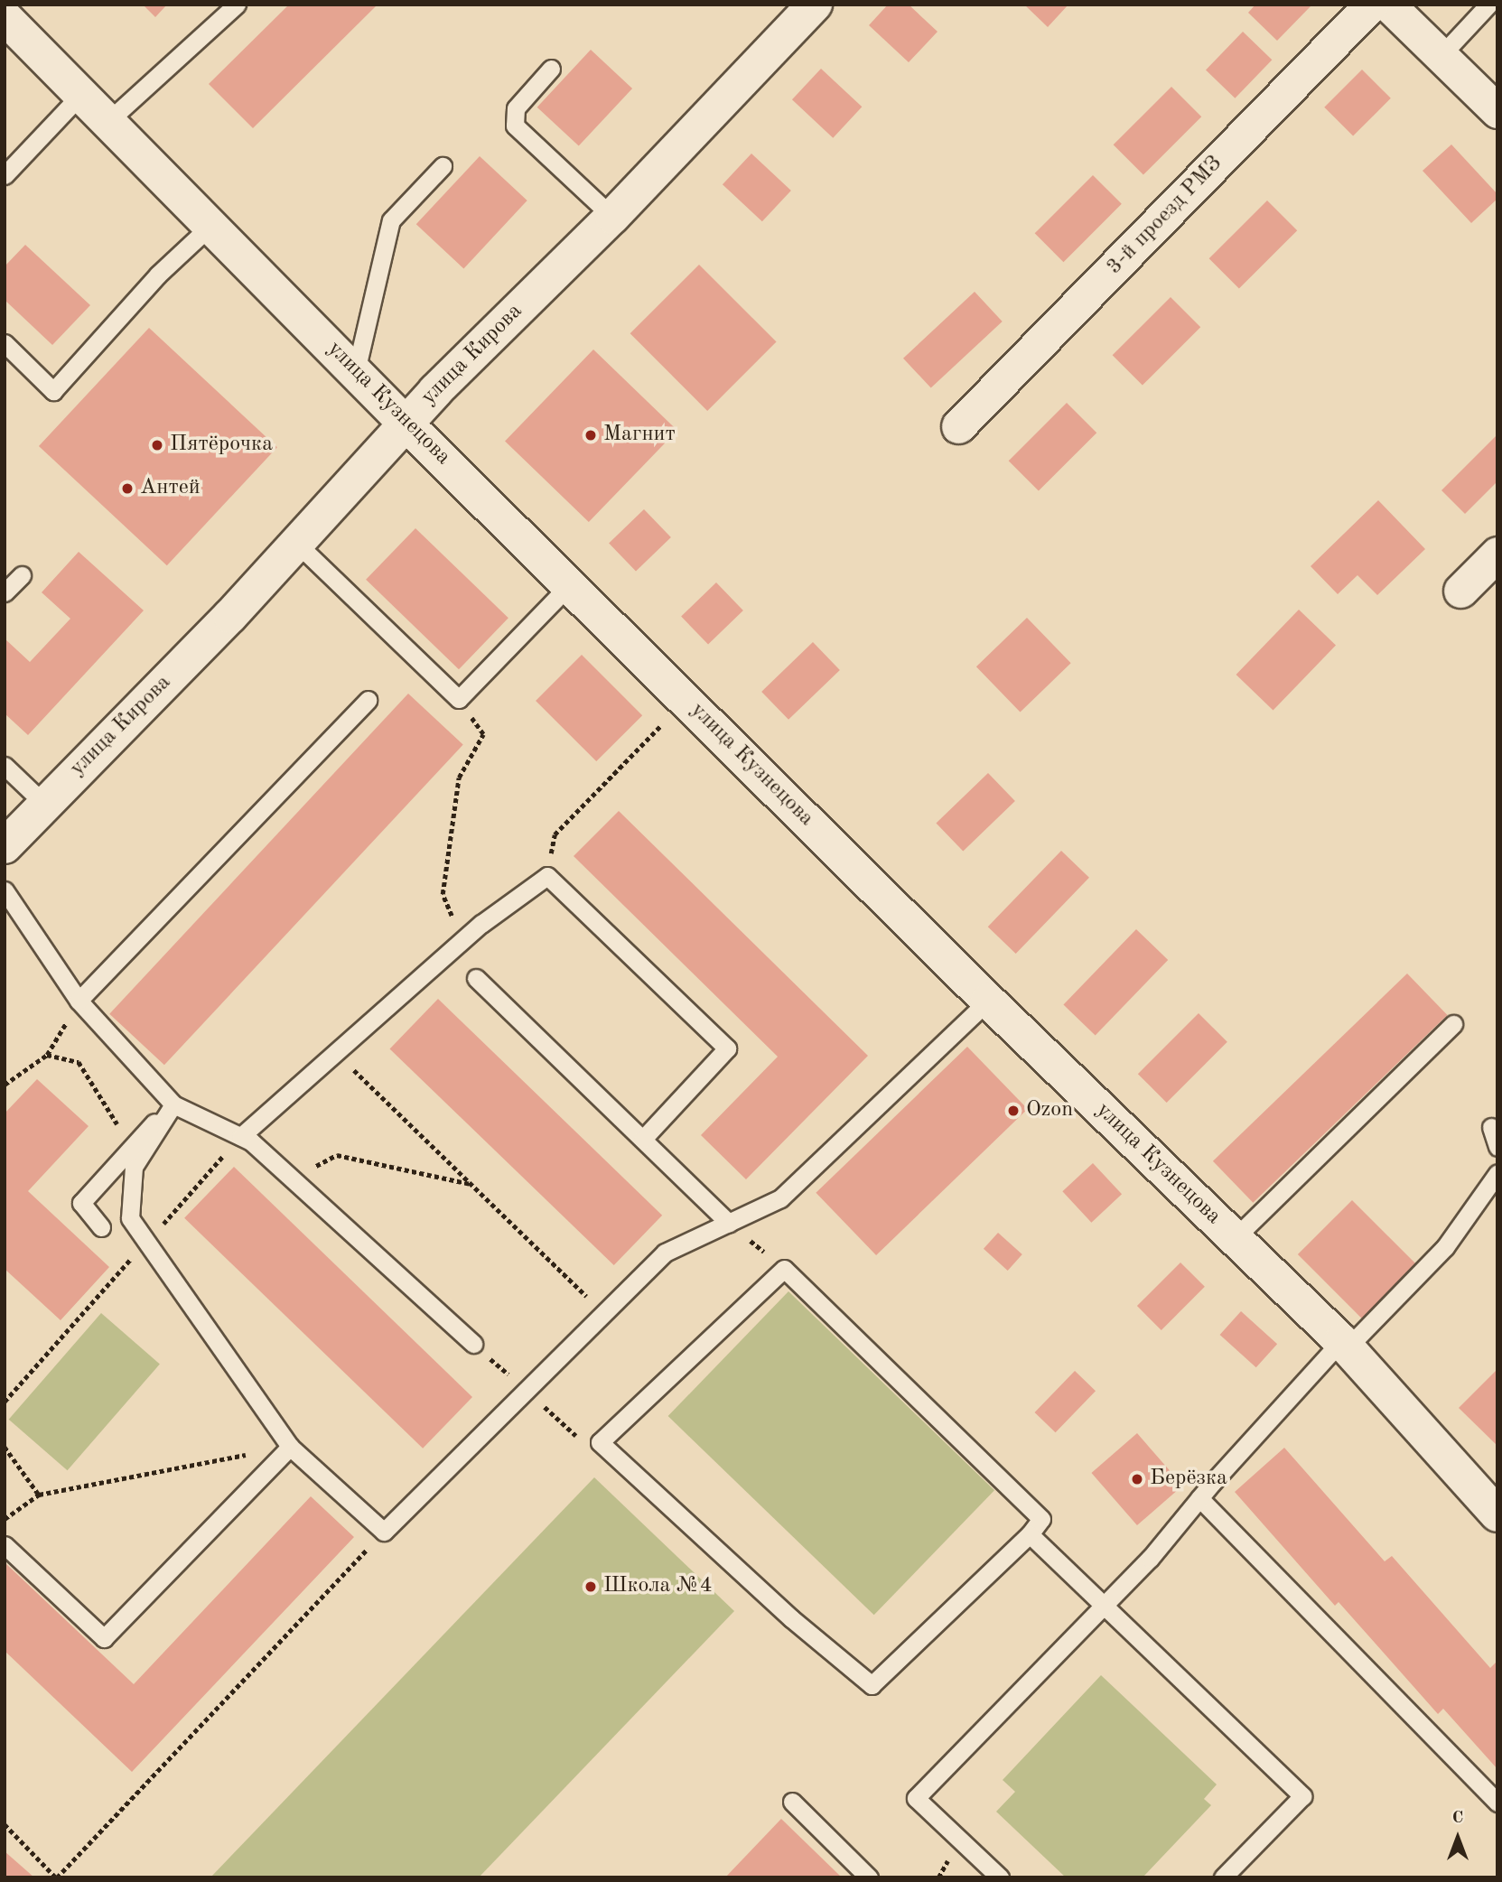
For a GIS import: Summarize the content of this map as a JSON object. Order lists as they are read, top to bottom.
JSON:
{
  "streets": {
    "main road": ["улица Кирова", "улица Кузнецова"],
    "street": ["3-й проезд РМЗ"]
  },
  "crossings": [
    ["улица Кирова", "улица Кузнецова"]
  ],
  "places": [
    "Магнит",
    "Пятёрочка",
    "Антей",
    "Ozon",
    "Берёзка",
    "Школа №4"
  ],
  "north": "top"
}
